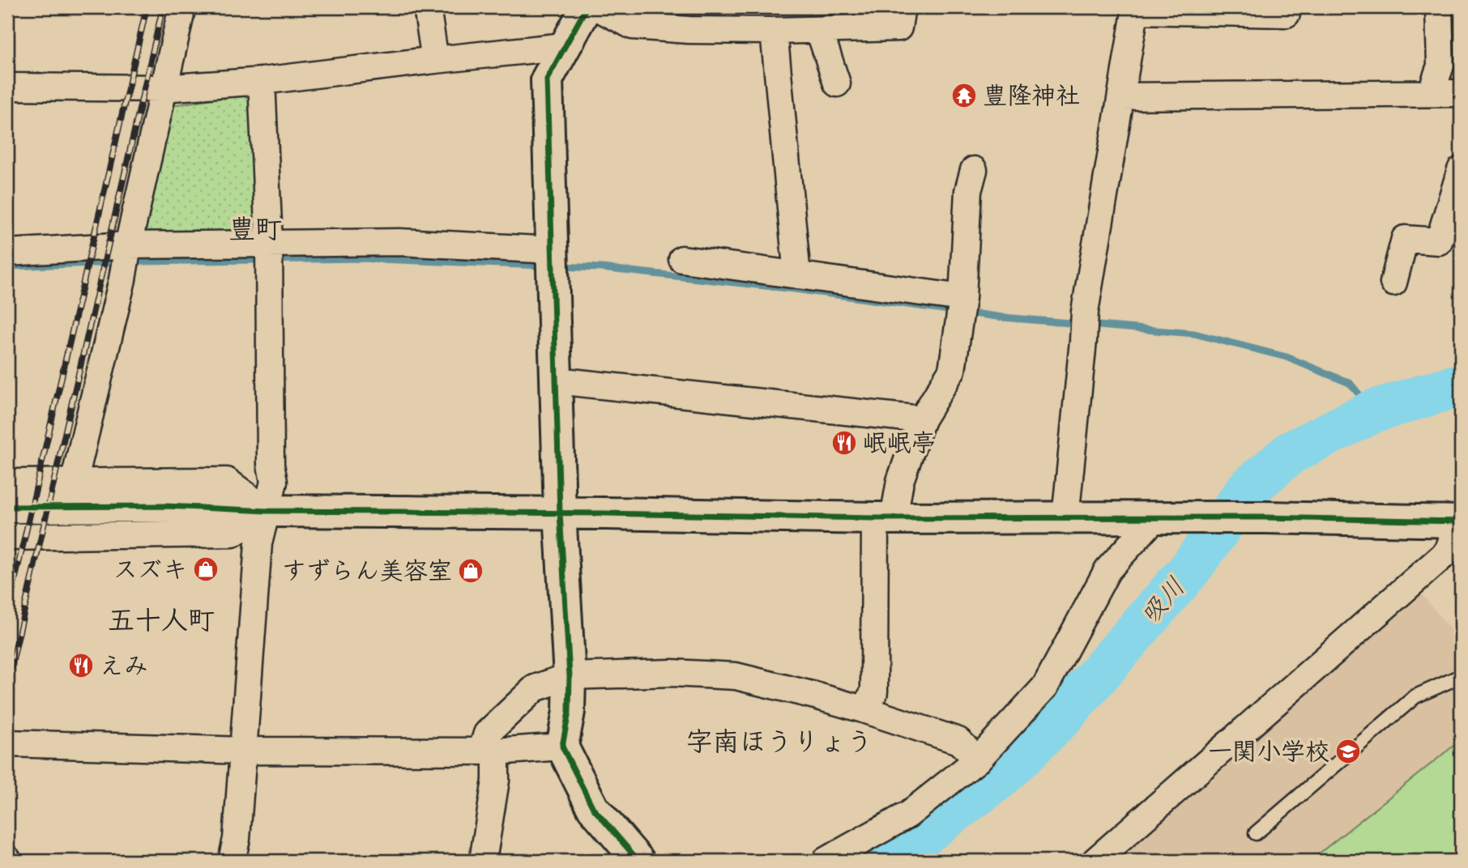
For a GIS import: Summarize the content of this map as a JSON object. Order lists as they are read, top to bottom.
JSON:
{
  "districts": ["豊町", "五十人町", "字南ほうりょう"],
  "water": ["吸川"],
  "places": {
    "temple": ["豊隆神社"],
    "restaurant": ["岷岷亭", "えみ"],
    "shop": ["スズキ", "すずらん美容室"],
    "school or university": ["一関小学校"]
  }
}
